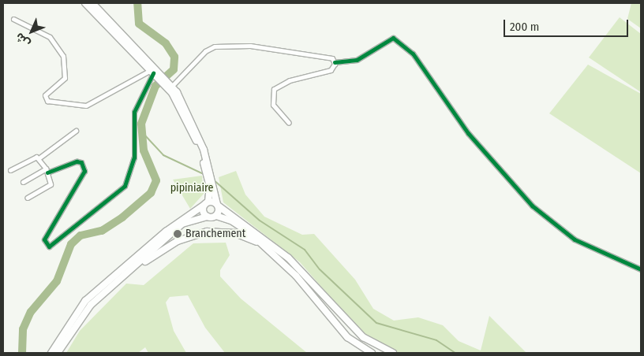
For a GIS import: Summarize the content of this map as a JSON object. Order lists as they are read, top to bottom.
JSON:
{
  "parks": ["pipiniaire"],
  "places": ["Branchement"],
  "scale_bar": "200 m",
  "north": "bottom left"
}
